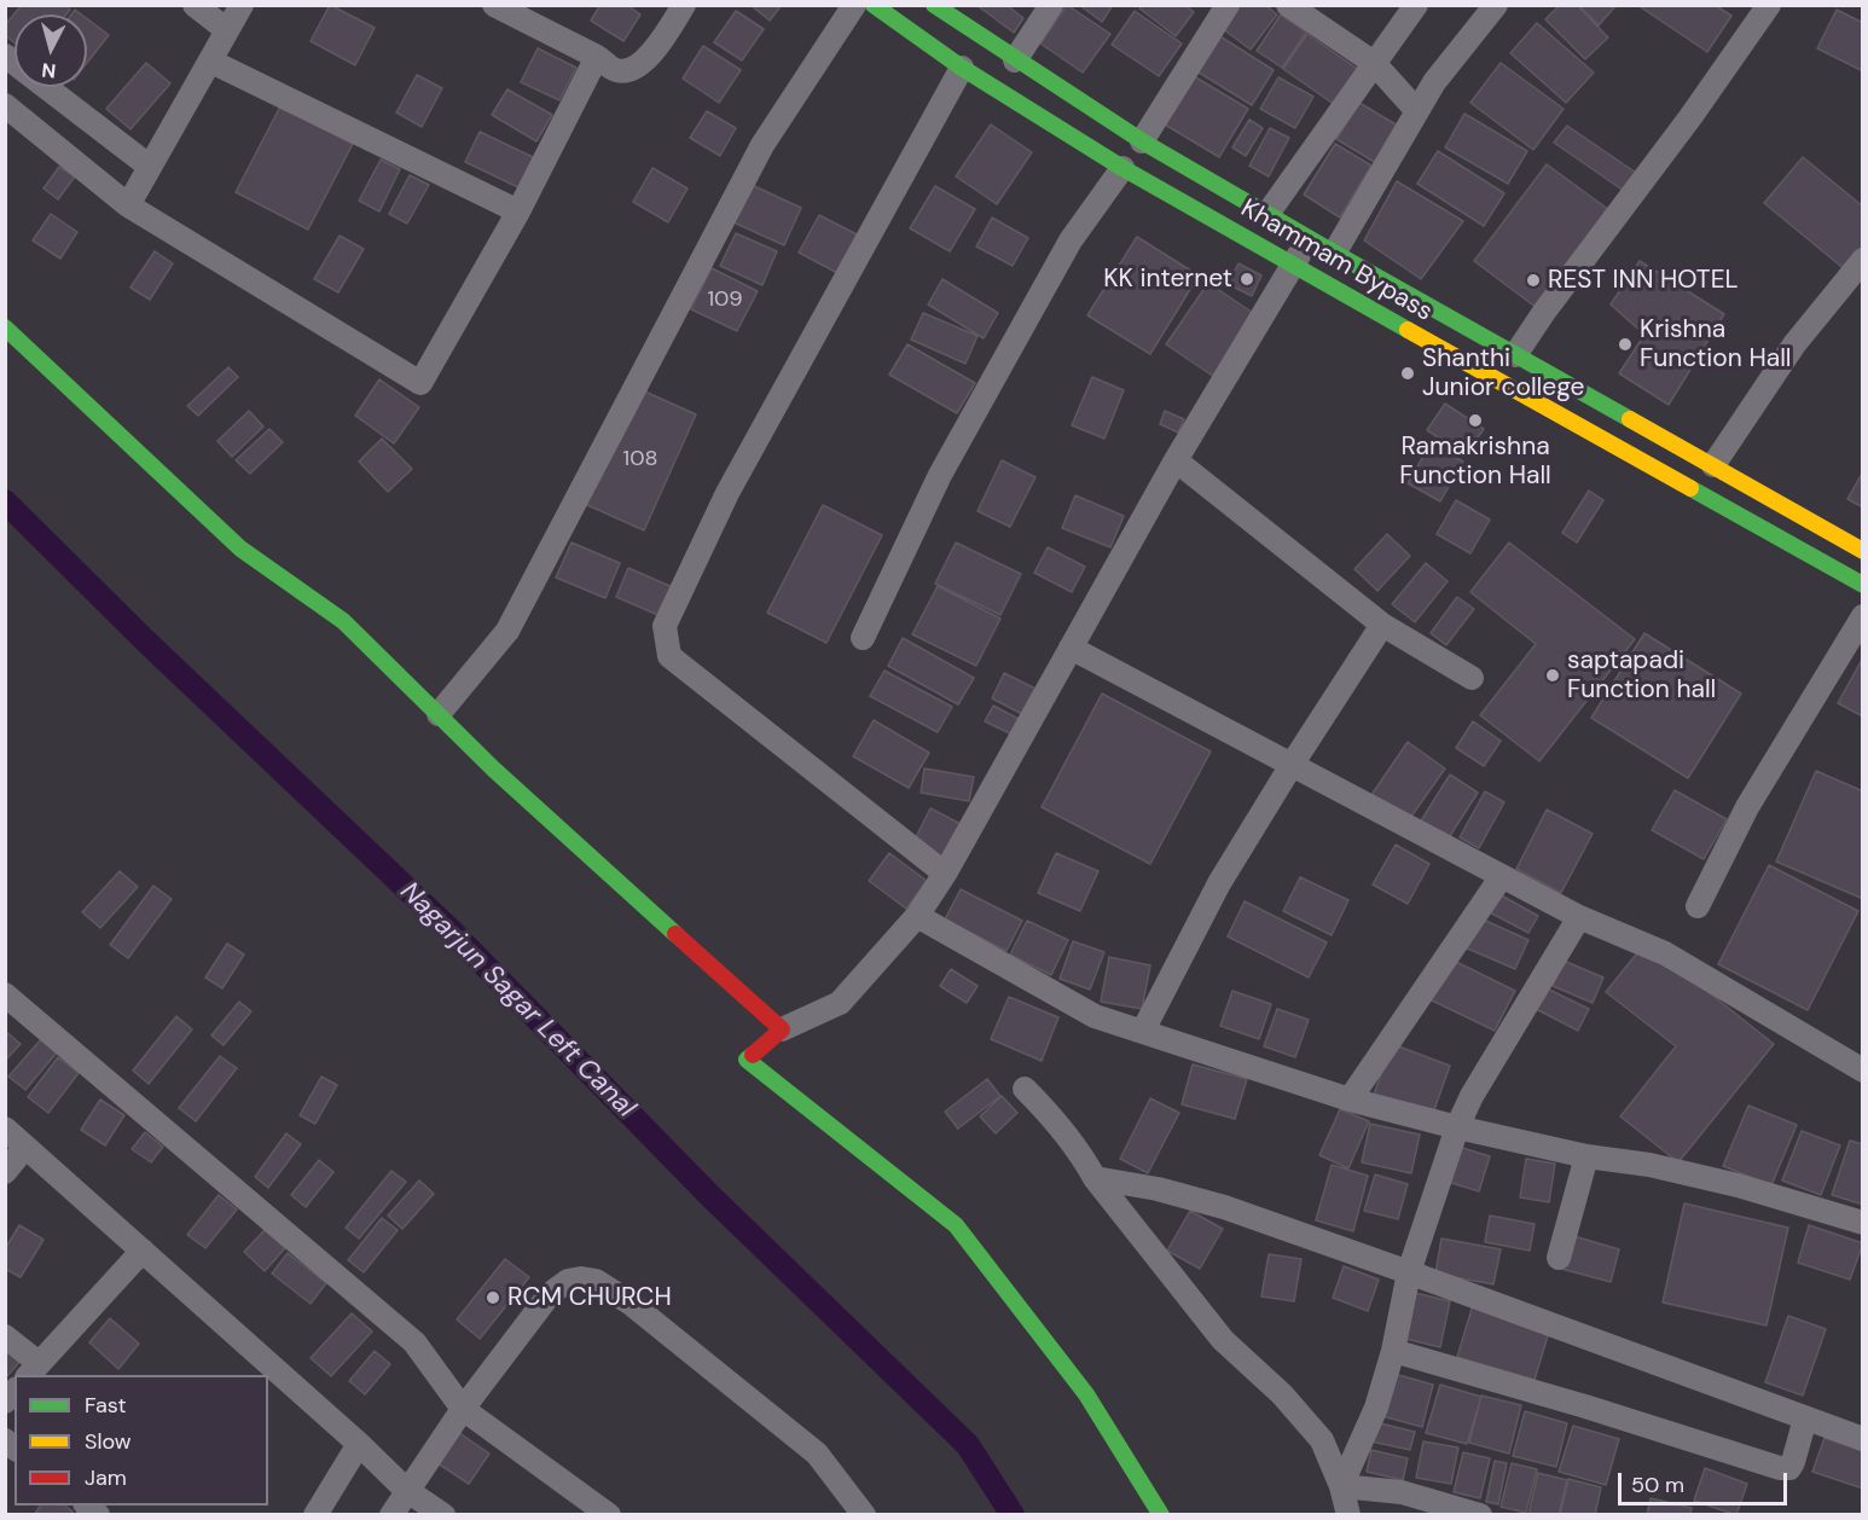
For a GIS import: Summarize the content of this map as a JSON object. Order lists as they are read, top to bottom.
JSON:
{
  "streets": {
    "main road": ["Khammam Bypass"]
  },
  "water": ["Nagarjun Sagar Left Canal"],
  "places": [
    "KK internet",
    "REST INN HOTEL",
    "Krishna Function Hall",
    "Shanthi Junior college",
    "Ramakrishna Function Hall",
    "saptapadi Function hall",
    "RCM CHURCH"
  ],
  "house_numbers": ["109", "108"],
  "legend": ["Fast", "Slow", "Jam"],
  "scale_bar": "50 m",
  "north": "bottom"
}
